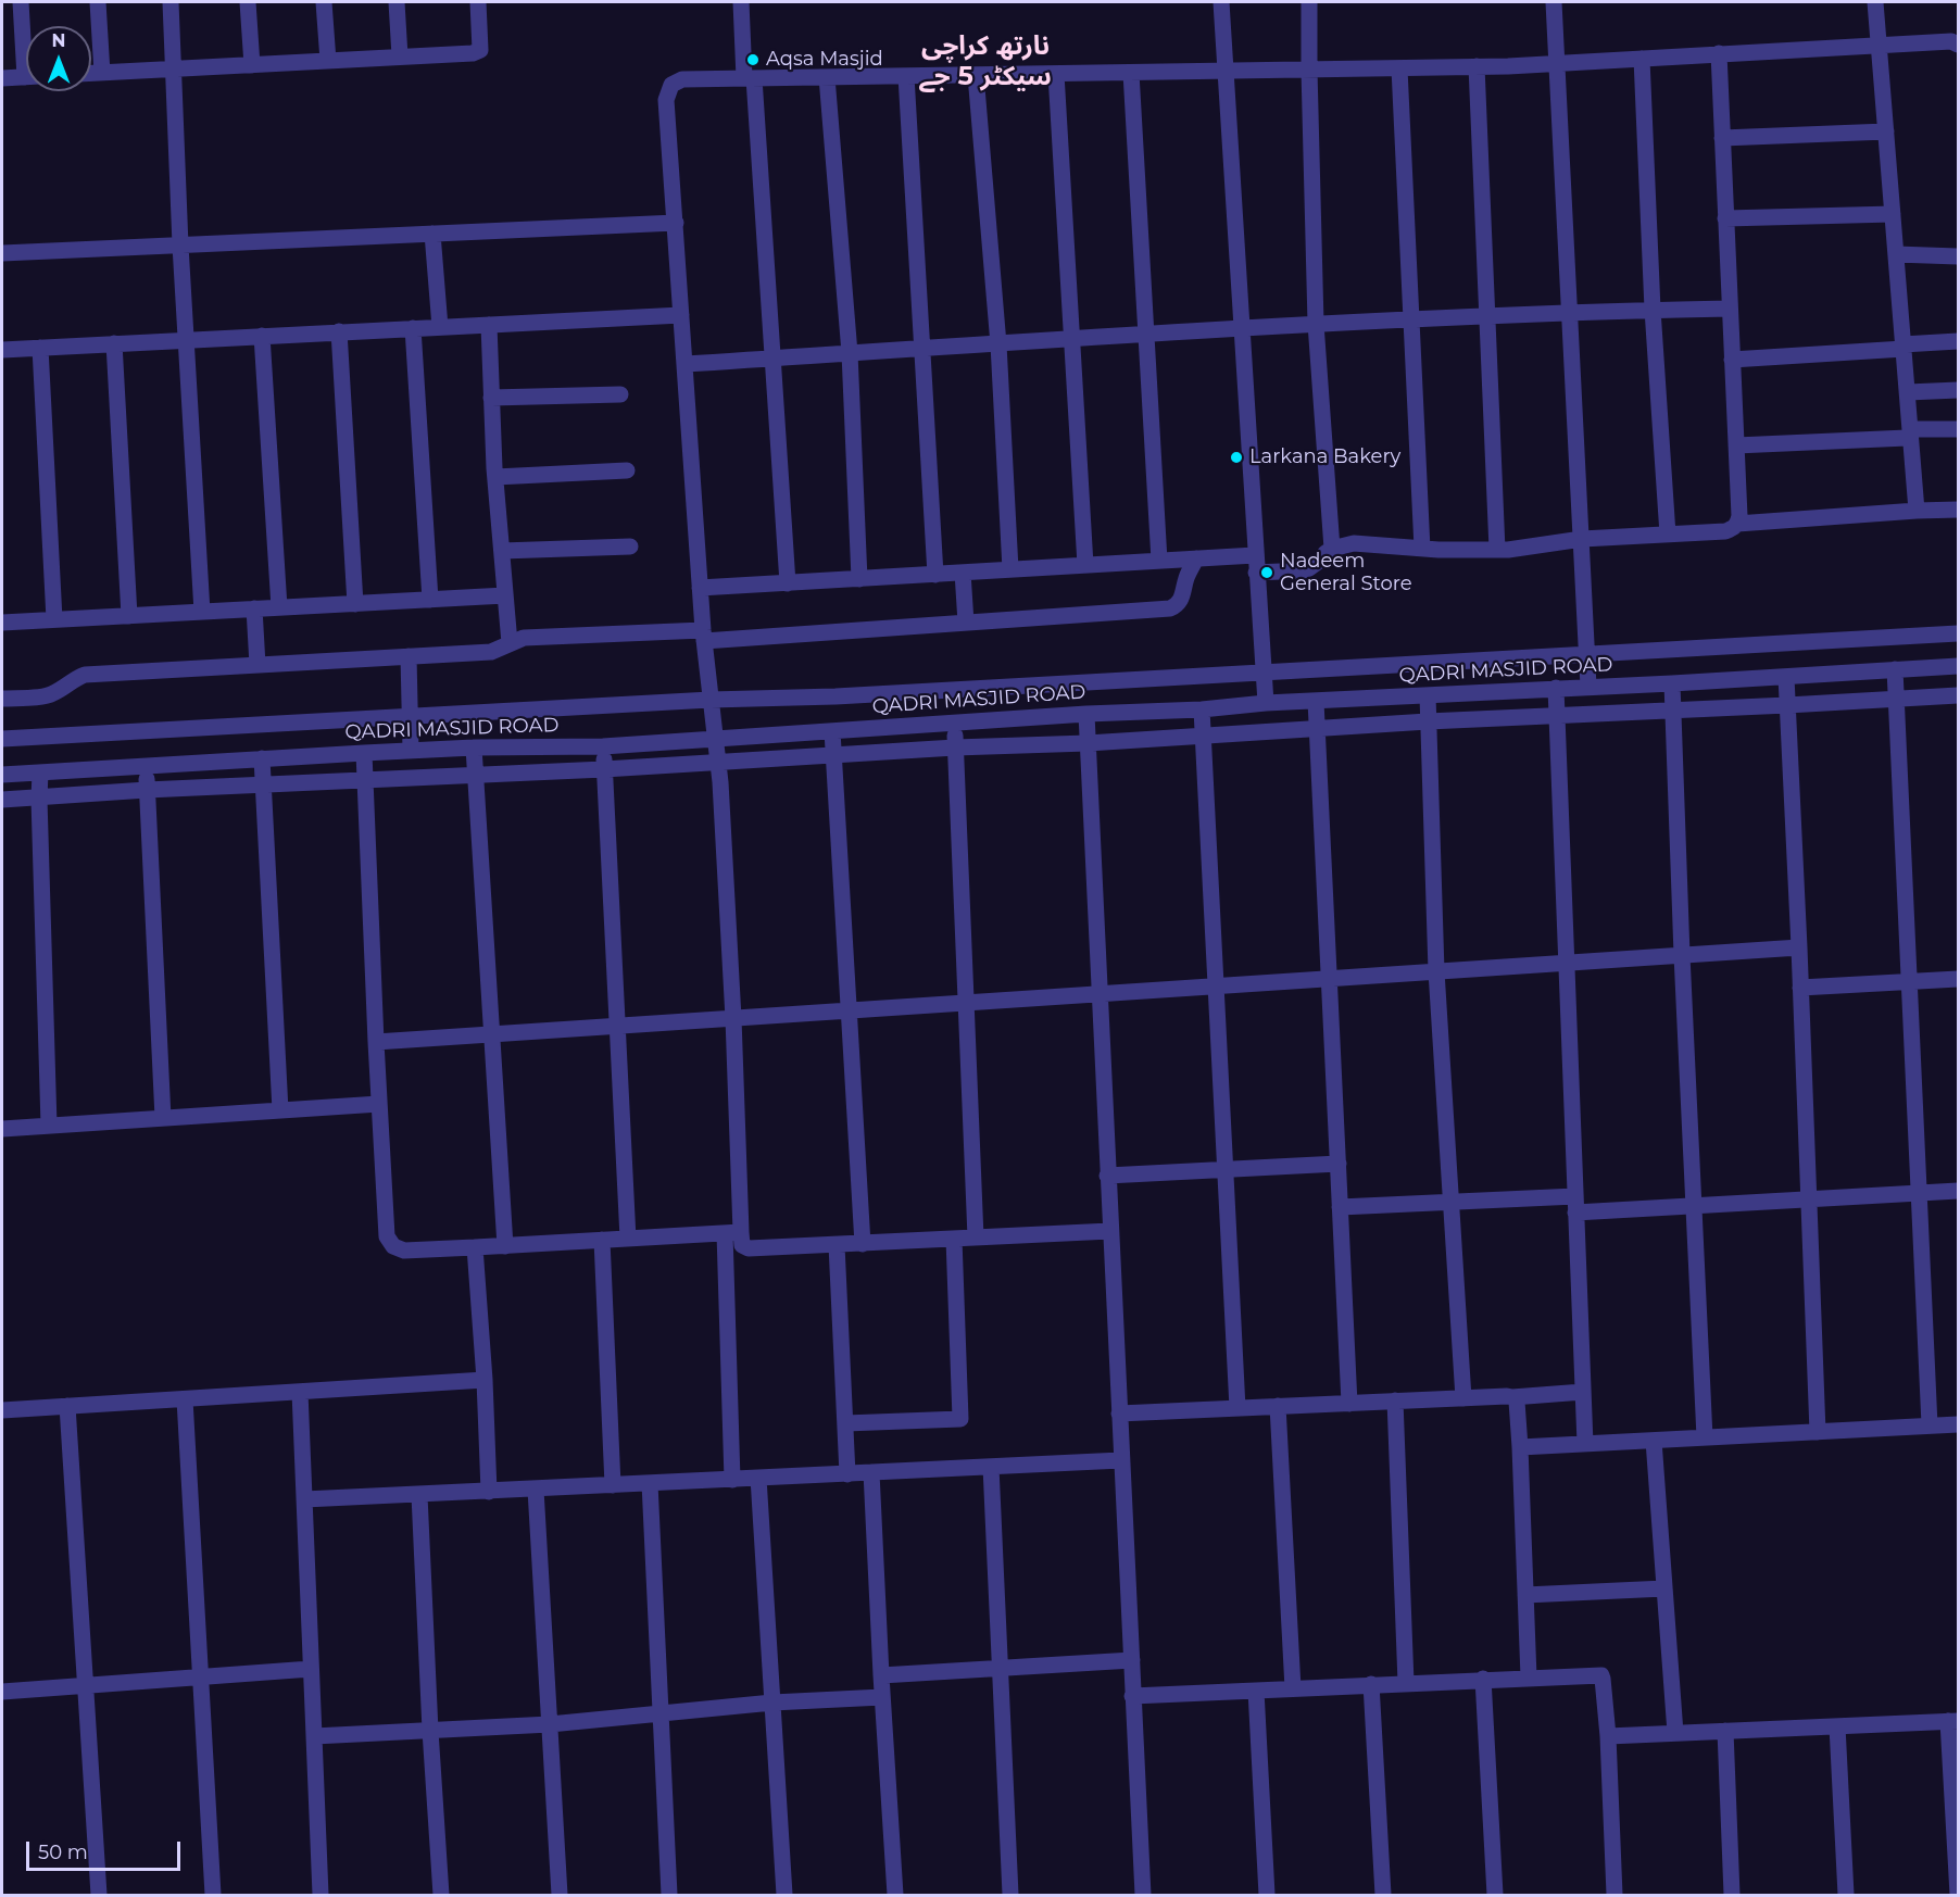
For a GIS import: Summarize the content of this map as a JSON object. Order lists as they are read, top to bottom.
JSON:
{
  "streets": {
    "street": ["QADRI MASJID ROAD"]
  },
  "districts": ["نارتھ کراچی سیکٹر 5 جے"],
  "places": ["Aqsa Masjid", "Larkana Bakery", "Nadeem General Store"],
  "scale_bar": "50 m",
  "north": "top"
}
